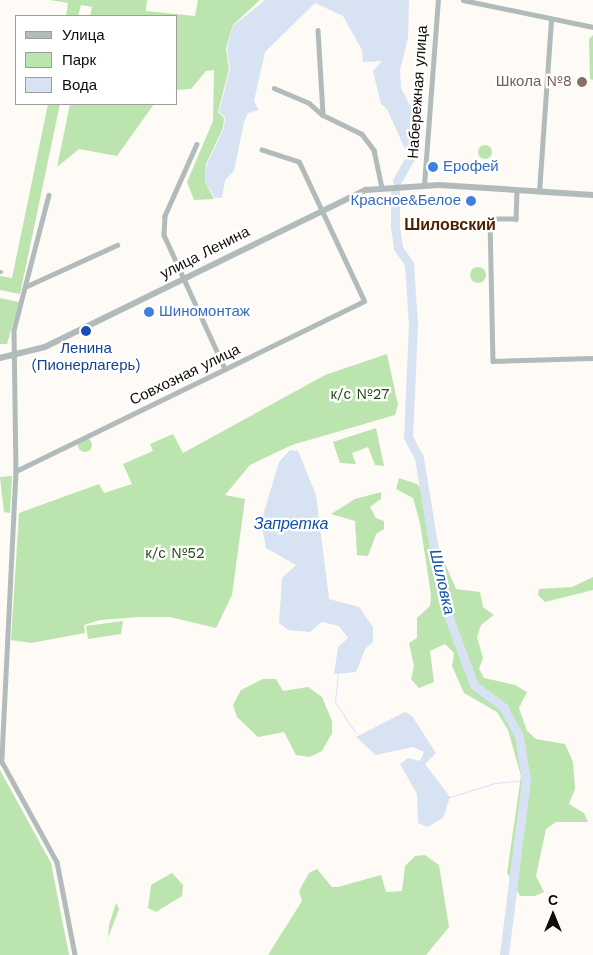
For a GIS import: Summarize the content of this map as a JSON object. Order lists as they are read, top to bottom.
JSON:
{
  "streets": {
    "street": ["Набережная улица", "улица Ленина", "Совхозная улица"]
  },
  "crossings": [
    ["Набережная улица", "улица Ленина"],
    ["улица Ленина", "Совхозная улица"]
  ],
  "districts": ["Шиловский"],
  "water": ["Запретка", "Шиловка"],
  "parks": ["к/с №27", "к/с №52"],
  "places": [
    "Школа №8",
    "Ерофей",
    "Красное&Белое",
    "Шиномонтаж",
    "Ленина (Пионерлагерь)"
  ],
  "legend": ["Улица", "Парк", "Вода"],
  "north": "top"
}
